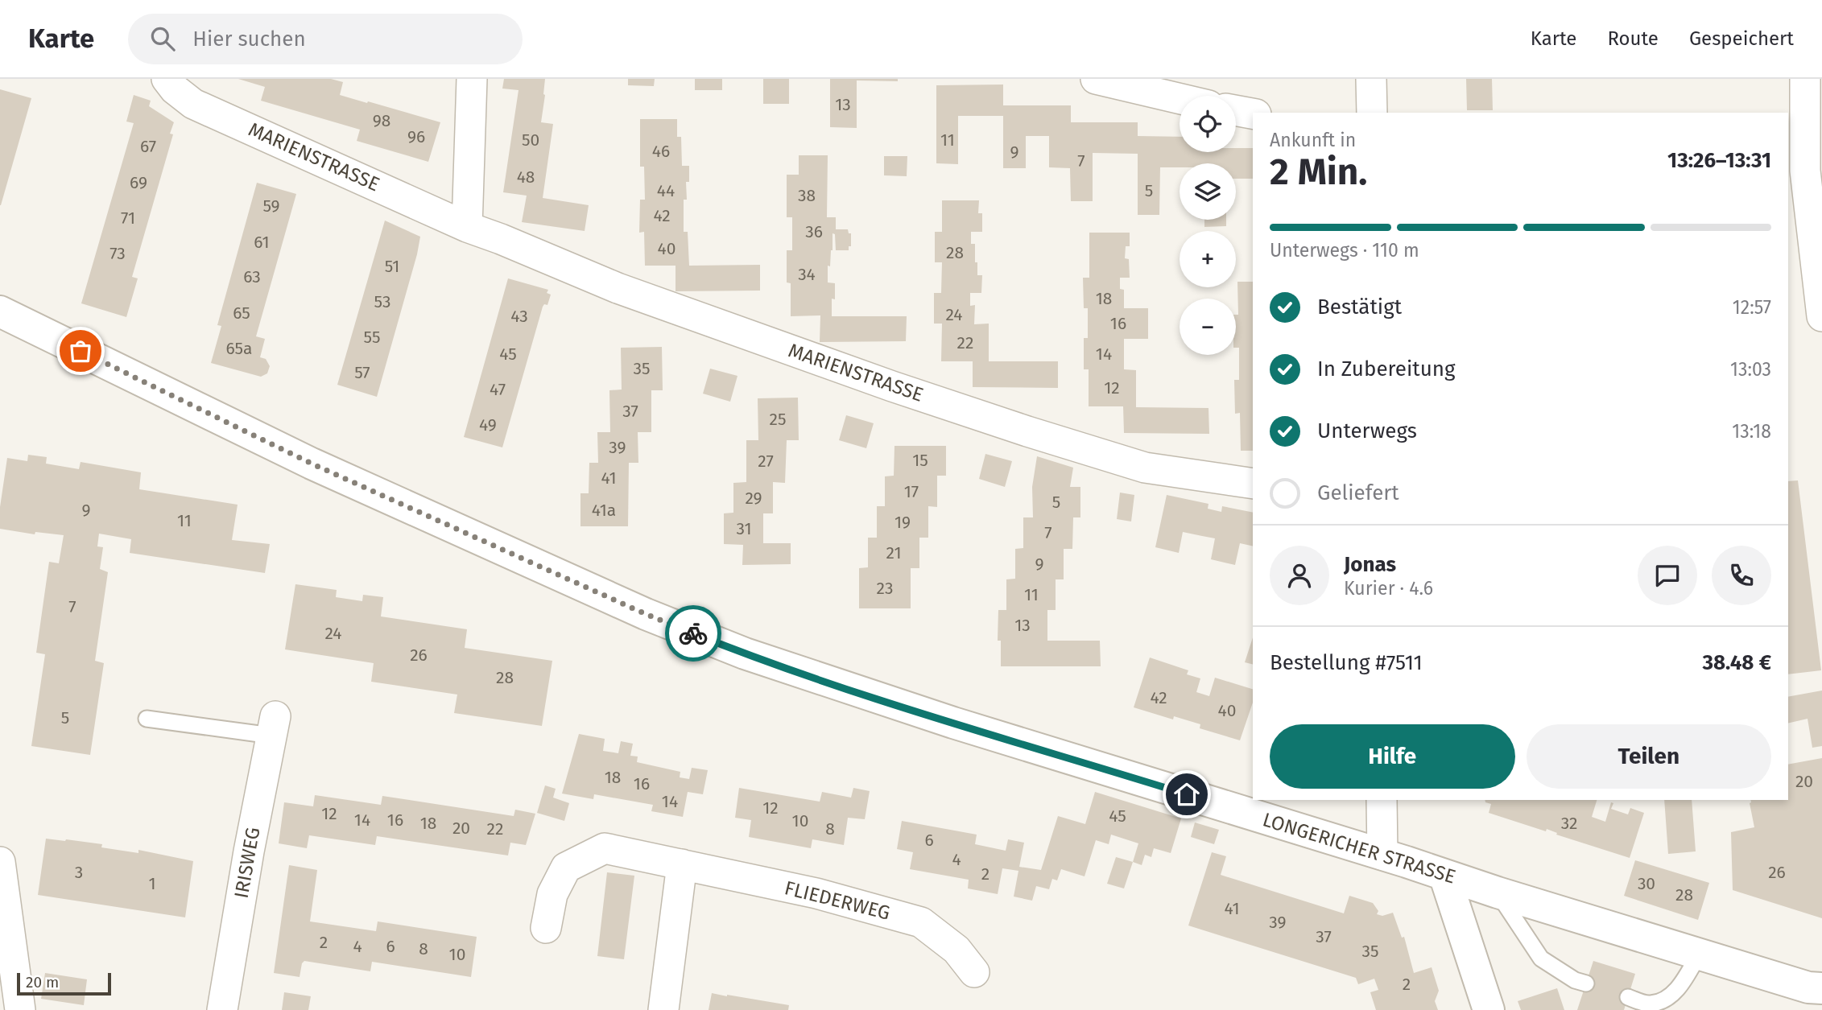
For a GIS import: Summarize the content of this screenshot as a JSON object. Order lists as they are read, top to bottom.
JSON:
{
  "streets": {
    "street": [
      "MARIENSTRASSE",
      "LONGERICHER STRASSE",
      "IRISWEG",
      "FLIEDERWEG"
    ]
  },
  "house_numbers": [
    "13",
    "98",
    "96",
    "50",
    "11",
    "67",
    "46",
    "9",
    "7",
    "48",
    "69",
    "44",
    "5",
    "38",
    "59",
    "42",
    "71",
    "36",
    "61",
    "40",
    "28",
    "73",
    "51",
    "34",
    "63",
    "18",
    "53",
    "65",
    "24",
    "43",
    "16",
    "55",
    "22",
    "65a",
    "45",
    "14",
    "35",
    "57",
    "12",
    "47",
    "37",
    "25",
    "49",
    "39",
    "15",
    "27",
    "41",
    "17",
    "29",
    "5",
    "9",
    "41a",
    "11",
    "19",
    "31",
    "7",
    "21",
    "9",
    "23",
    "11",
    "7",
    "13",
    "24",
    "26",
    "28",
    "42",
    "40",
    "5",
    "18",
    "20",
    "16",
    "14",
    "12",
    "12",
    "45",
    "14",
    "16",
    "10",
    "18",
    "32",
    "20",
    "22",
    "8",
    "6",
    "4",
    "3",
    "26",
    "2",
    "1",
    "30",
    "28",
    "41",
    "39",
    "37",
    "2",
    "4",
    "6",
    "8",
    "35",
    "10",
    "2"
  ],
  "scale_bar": "20 m",
  "page": {
    "header": "Karte",
    "search": "Hier suchen",
    "nav": ["Karte", "Route", "Gespeichert"],
    "map_buttons": ["+", "−"],
    "heading": ["2 Min.", "Ankunft in", "13:26–13:31"],
    "panel": [
      "Jonas",
      "Kurier · 4.6",
      "Bestellung #7511",
      "38.48 €"
    ],
    "bar": "Unterwegs · 110 m",
    "list": [
      ["Bestätigt", "12:57"],
      ["In Zubereitung", "13:03"],
      ["Unterwegs", "13:18"],
      "Geliefert"
    ],
    "buttons": ["Hilfe", "Teilen"],
    "scale": "20 m"
  }
}
